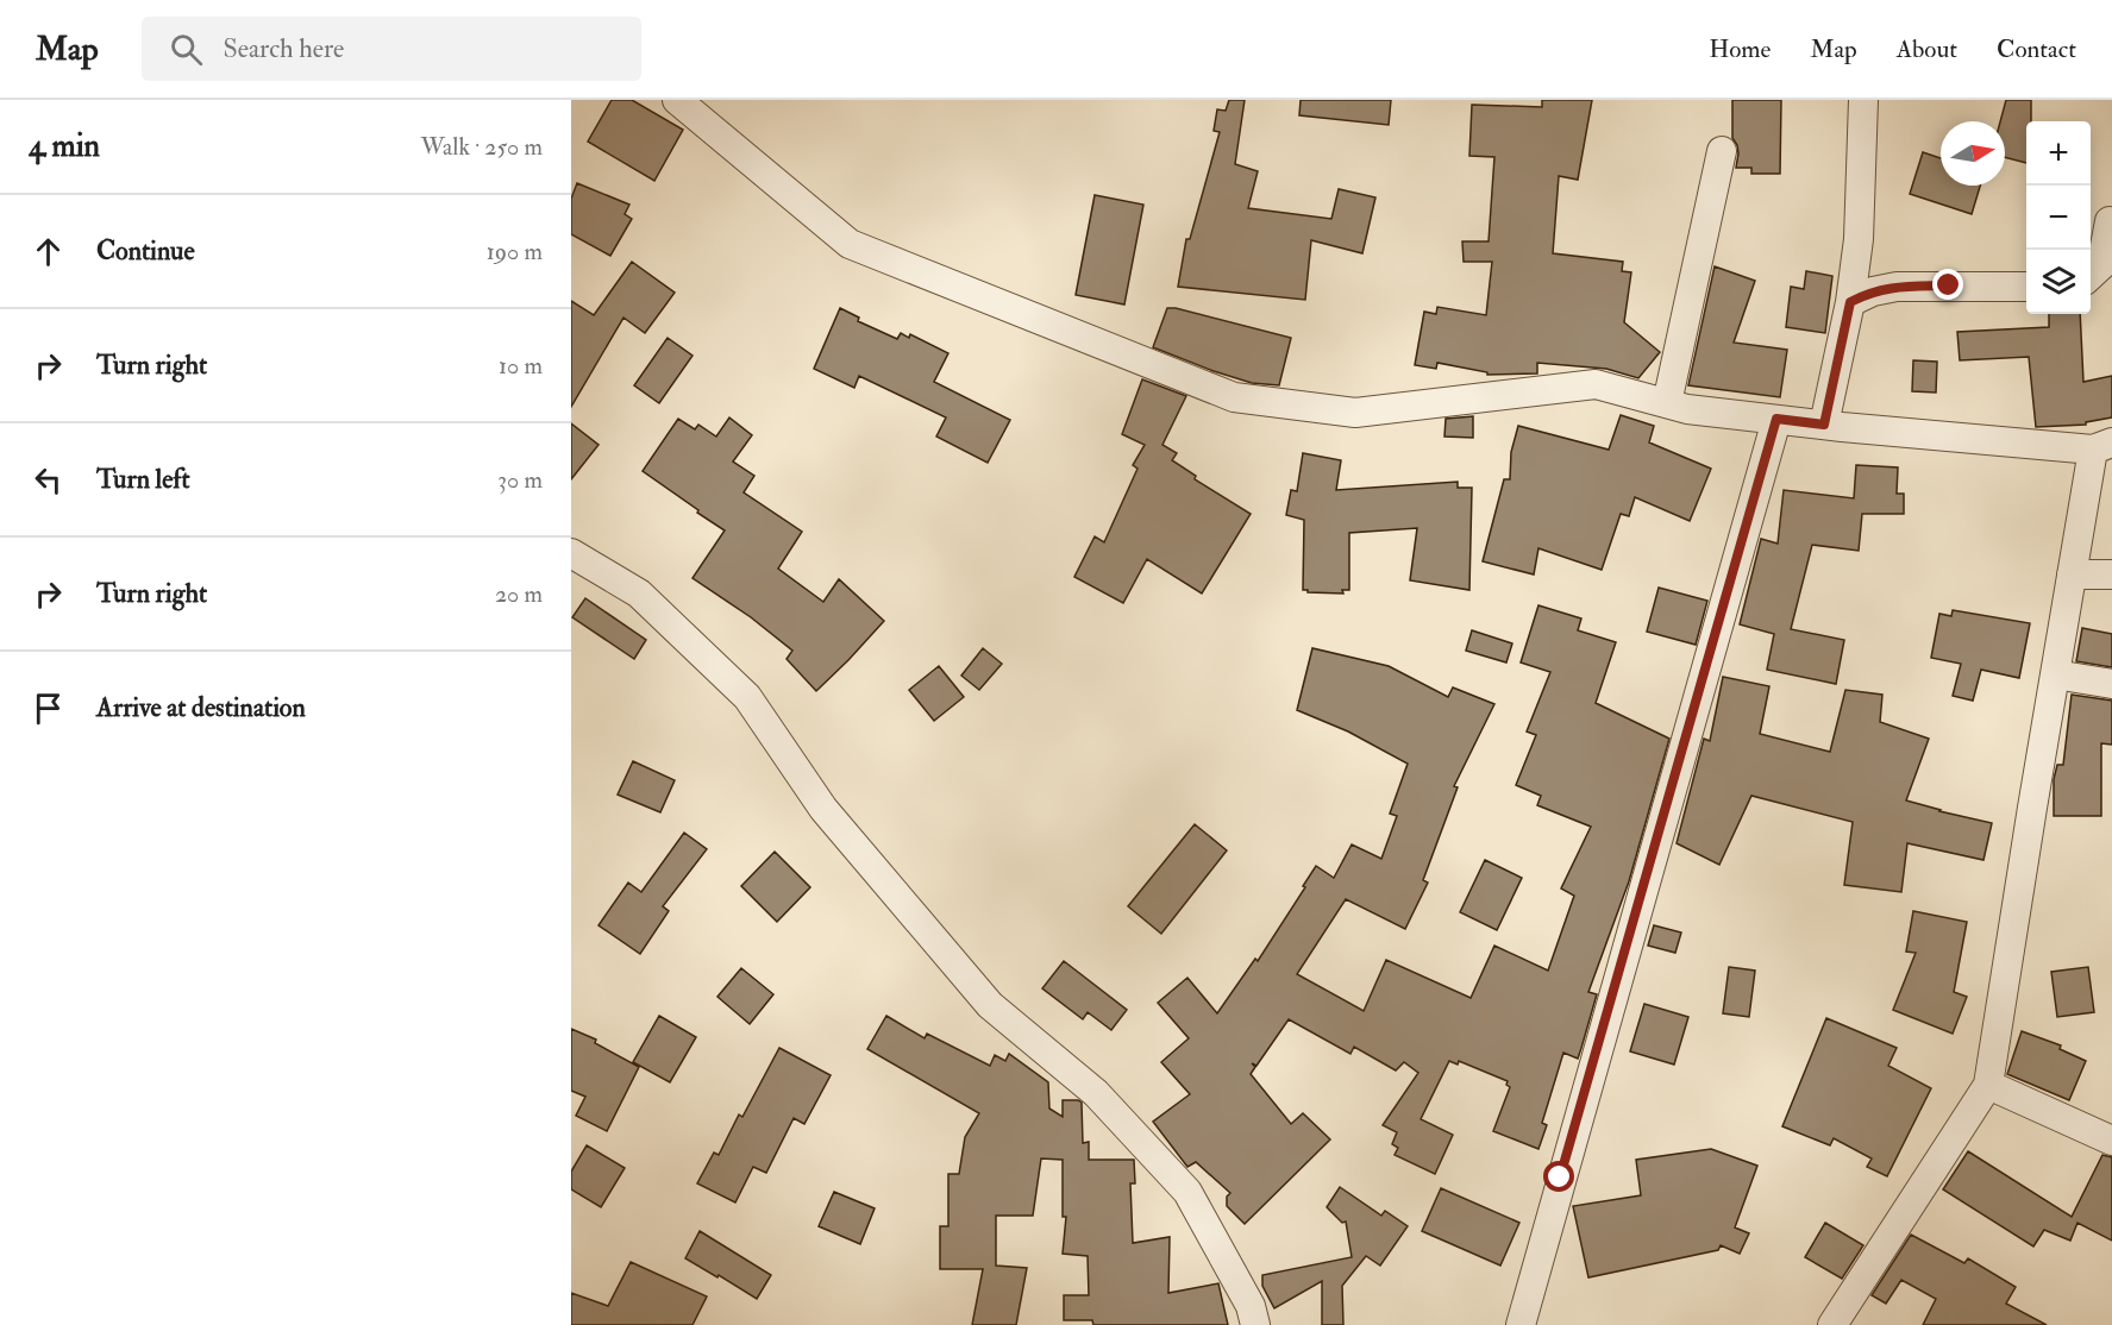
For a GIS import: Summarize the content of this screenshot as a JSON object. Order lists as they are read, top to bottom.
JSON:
{
  "north": "right",
  "page": {
    "header": "Map",
    "search": "Search here",
    "nav": [
      "Home",
      "Map",
      "About",
      "Contact"
    ],
    "heading": ["4 min", "Walk · 250 m"],
    "map_buttons": ["+", "−"],
    "list": [
      ["Continue", "190 m"],
      ["Turn right", "10 m"],
      ["Turn left", "30 m"],
      ["Turn right", "20 m"],
      "Arrive at destination"
    ]
  }
}
